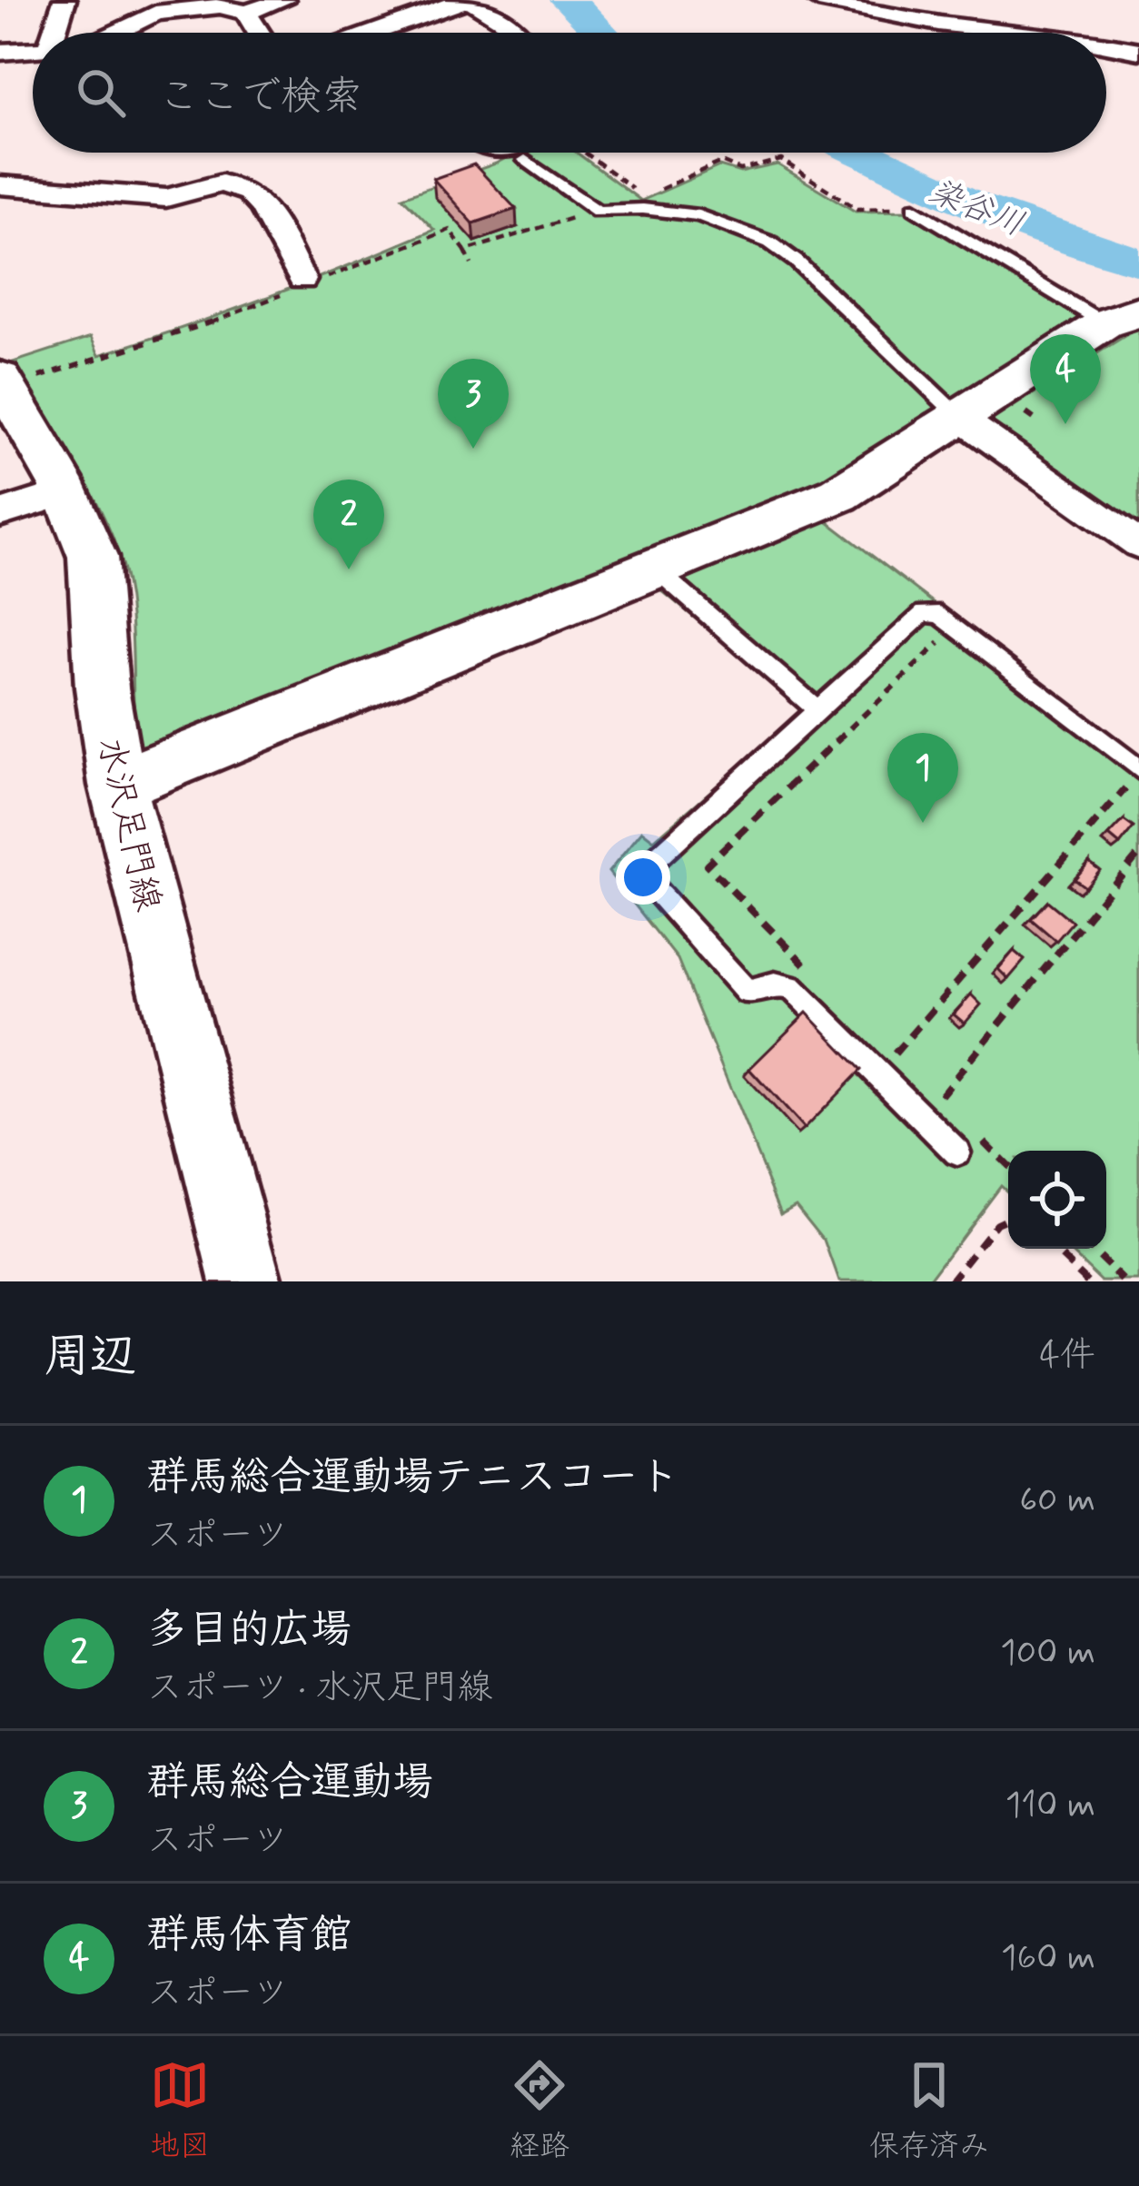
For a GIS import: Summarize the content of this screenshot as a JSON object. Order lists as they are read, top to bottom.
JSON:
{
  "streets": {
    "street": ["水沢足門線"]
  },
  "water": ["染谷川"],
  "page": {
    "search": "ここで検索",
    "pins": [
      "4",
      "3",
      "2",
      "1"
    ],
    "heading": ["周辺", "4件"],
    "list": [
      {
        "mark": "1",
        "name": "群馬総合運動場テニスコート",
        "note": "スポーツ",
        "value": "60 m"
      },
      {
        "mark": "2",
        "name": "多目的広場",
        "note": "スポーツ · 水沢足門線",
        "value": "100 m"
      },
      {
        "mark": "3",
        "name": "群馬総合運動場",
        "note": "スポーツ",
        "value": "110 m"
      },
      {
        "mark": "4",
        "name": "群馬体育館",
        "note": "スポーツ",
        "value": "160 m"
      }
    ],
    "nav": ["地図", "経路", "保存済み"]
  }
}
